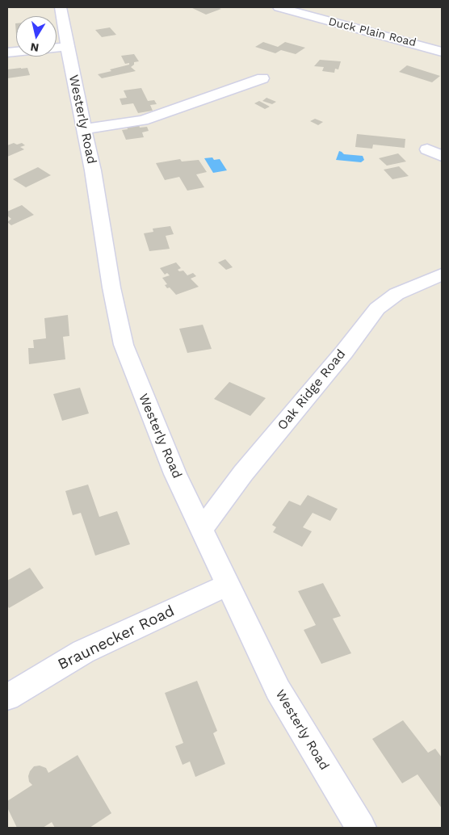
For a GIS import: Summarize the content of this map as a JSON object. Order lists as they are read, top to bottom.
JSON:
{
  "streets": {
    "street": [
      "Duck Plain Road",
      "Westerly Road",
      "Oak Ridge Road",
      "Braunecker Road"
    ]
  },
  "crossings": [
    ["Westerly Road", "Oak Ridge Road"],
    ["Westerly Road", "Braunecker Road"]
  ],
  "north": "bottom"
}
